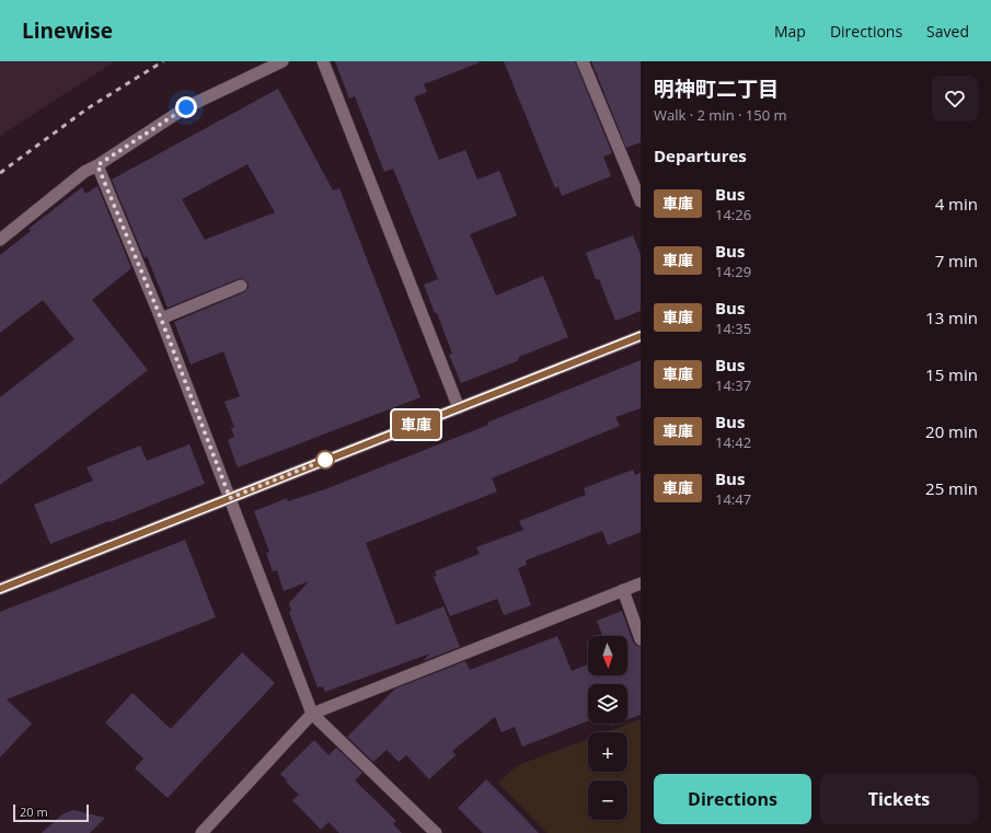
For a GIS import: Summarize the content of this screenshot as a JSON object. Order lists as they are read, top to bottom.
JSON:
{
  "lines": ["bus line 車庫"],
  "scale_bar": "20 m",
  "north": "bottom",
  "page": {
    "header": "Linewise",
    "nav": ["Map", "Directions", "Saved"],
    "on_map": "車庫",
    "heading": [
      ["明神町二丁目", "Walk · 2 min · 150 m"],
      "Departures"
    ],
    "list": [
      {
        "mark": "車庫",
        "name": "Bus",
        "note": "14:26",
        "value": "4 min"
      },
      {
        "mark": "車庫",
        "name": "Bus",
        "note": "14:29",
        "value": "7 min"
      },
      {
        "mark": "車庫",
        "name": "Bus",
        "note": "14:35",
        "value": "13 min"
      },
      {
        "mark": "車庫",
        "name": "Bus",
        "note": "14:37",
        "value": "15 min"
      },
      {
        "mark": "車庫",
        "name": "Bus",
        "note": "14:42",
        "value": "20 min"
      },
      {
        "mark": "車庫",
        "name": "Bus",
        "note": "14:47",
        "value": "25 min"
      }
    ],
    "map_buttons": ["+", "−"],
    "buttons": ["Directions", "Tickets"],
    "scale": "20 m"
  }
}
